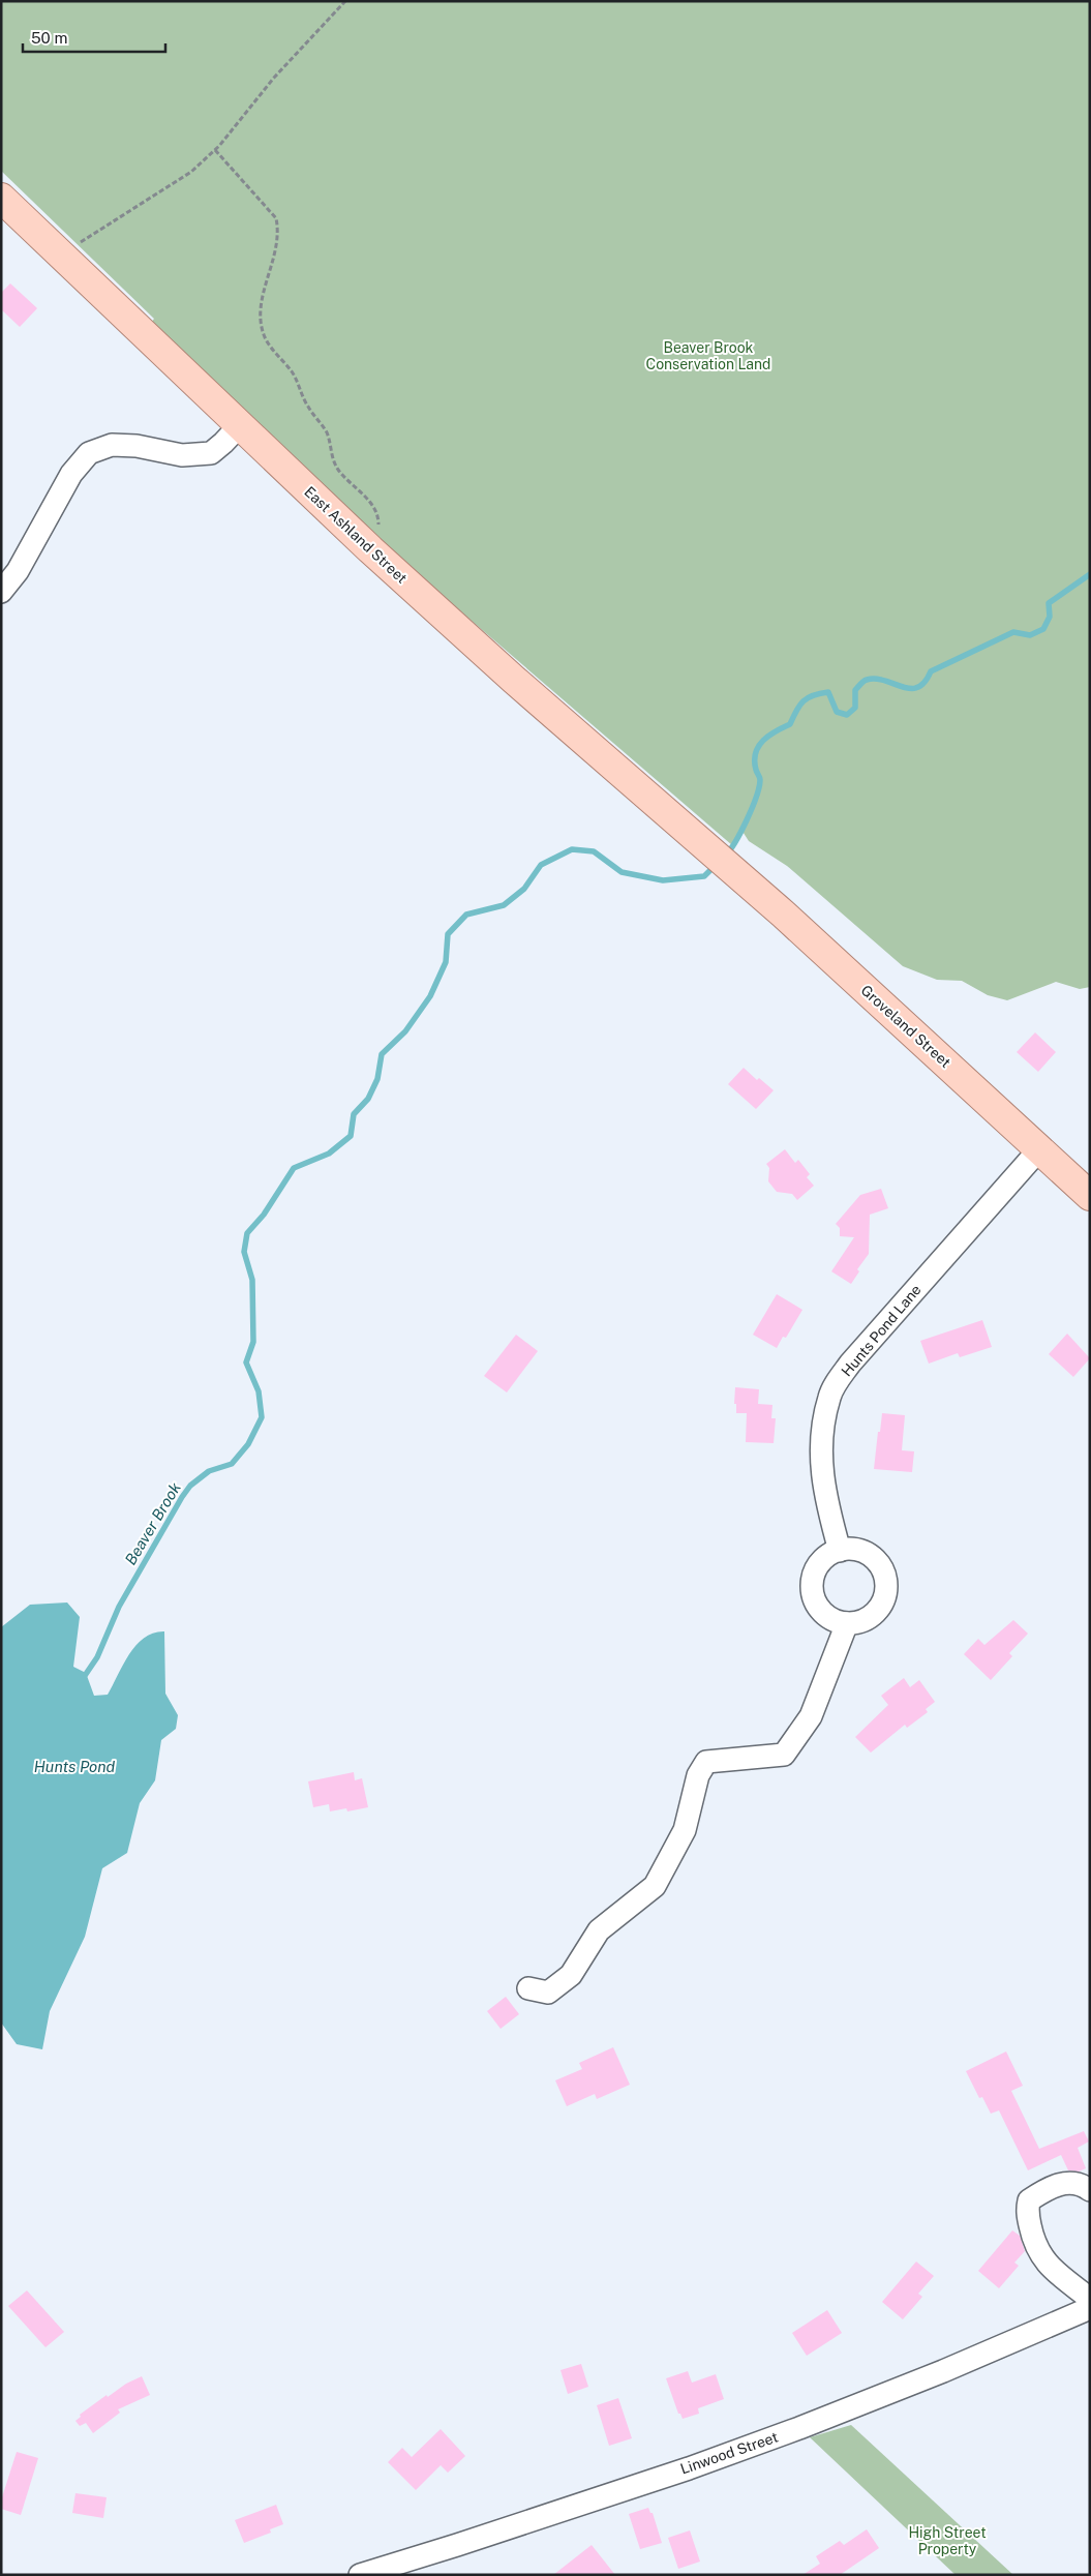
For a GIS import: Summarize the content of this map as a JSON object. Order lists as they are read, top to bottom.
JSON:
{
  "streets": {
    "main road": ["East Ashland Street", "Groveland Street"],
    "street": ["Hunts Pond Lane", "Linwood Street"]
  },
  "crossings": [
    ["East Ashland Street", "Groveland Street"],
    ["Groveland Street", "Hunts Pond Lane"]
  ],
  "water": ["Beaver Brook", "Hunts Pond"],
  "parks": ["Beaver Brook Conservation Land", "High Street Property"],
  "scale_bar": "50 m"
}
